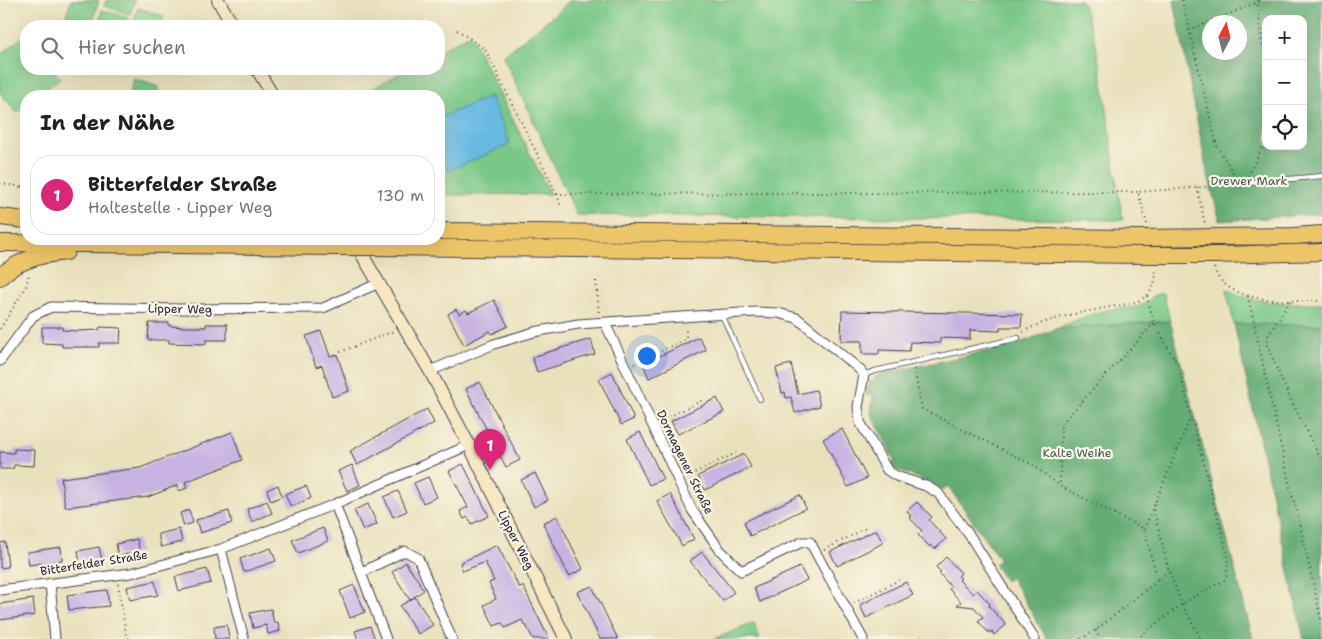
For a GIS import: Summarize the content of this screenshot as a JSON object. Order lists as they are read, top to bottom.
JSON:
{
  "streets": {
    "street": ["Lipper Weg", "Dormagener Straße", "Bitterfelder Straße"]
  },
  "crossings": [
    ["Lipper Weg", "Bitterfelder Straße"]
  ],
  "parks": ["Drewer Mark", "Kalte Weihe"],
  "north": "top",
  "page": {
    "map_buttons": ["+", "−"],
    "search": "Hier suchen",
    "heading": "In der Nähe",
    "list": [
      {
        "mark": "1",
        "name": "Bitterfelder Straße",
        "note": "Haltestelle · Lipper Weg",
        "value": "130 m"
      }
    ],
    "pins": "1"
  }
}
